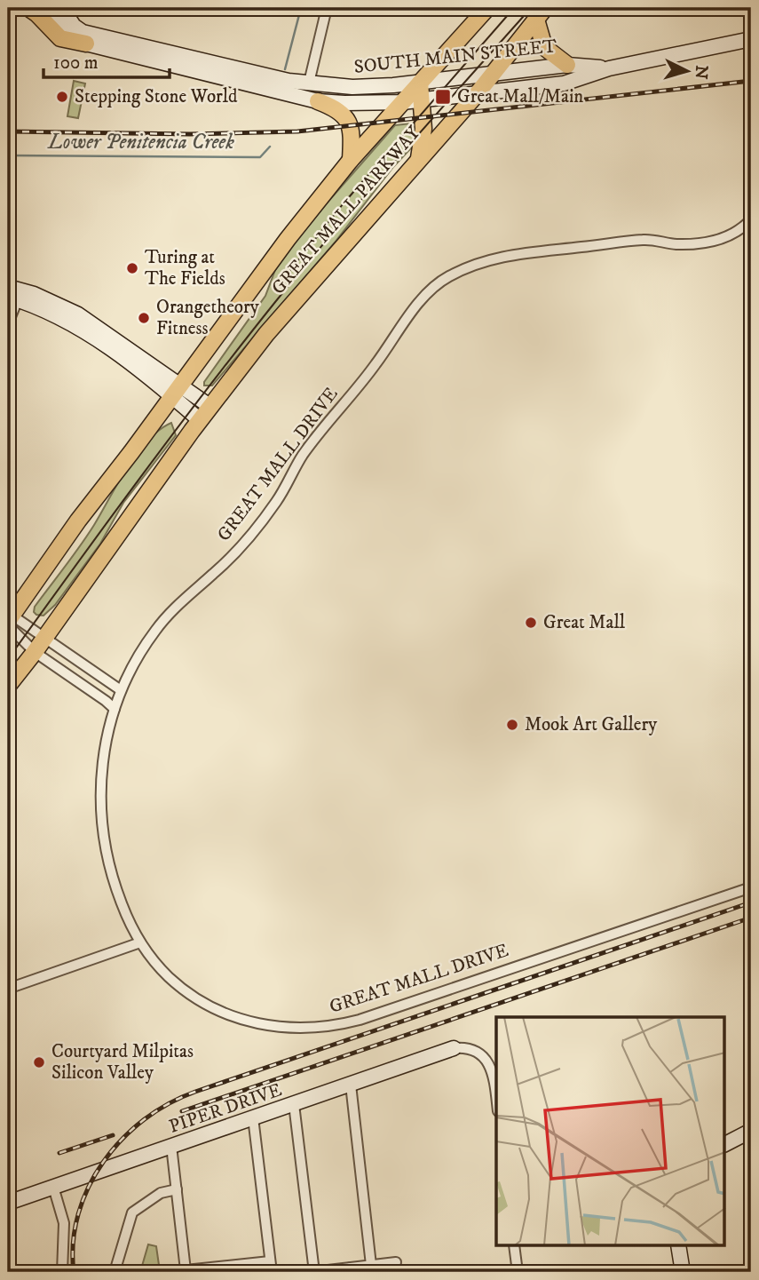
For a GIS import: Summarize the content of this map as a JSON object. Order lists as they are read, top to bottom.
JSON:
{
  "streets": {
    "main road": ["SOUTH MAIN STREET", "GREAT MALL PARKWAY", "PIPER DRIVE"],
    "street": ["GREAT MALL DRIVE"]
  },
  "crossings": [
    ["SOUTH MAIN STREET", "GREAT MALL PARKWAY"]
  ],
  "water": ["Lower Penitencia Creek"],
  "places": {
    "other": [
      "Stepping Stone World",
      "Turing at The Fields",
      "Orangetheory Fitness",
      "Great Mall",
      "Mook Art Gallery",
      "Courtyard Milpitas Silicon Valley"
    ],
    "transit": ["Great Mall/Main"]
  },
  "scale_bar": "100 m",
  "north": "right"
}
